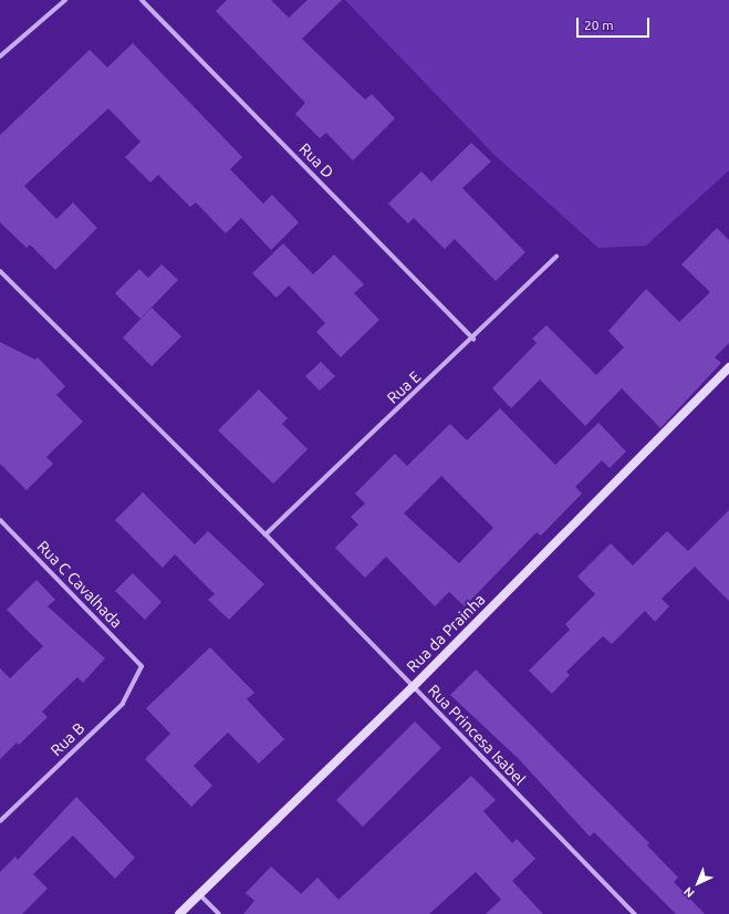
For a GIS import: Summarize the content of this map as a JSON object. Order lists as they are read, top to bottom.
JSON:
{
  "streets": {
    "street": [
      "Rua D",
      "Rua E",
      "Rua C Cavalhada",
      "Rua da Prainha",
      "Rua Princesa Isabel",
      "Rua B"
    ]
  },
  "crossings": [
    ["Rua D", "Rua E"],
    ["Rua E", "Rua Princesa Isabel"],
    ["Rua C Cavalhada", "Rua B"],
    ["Rua da Prainha", "Rua Princesa Isabel"]
  ],
  "scale_bar": "20 m",
  "north": "bottom left"
}
